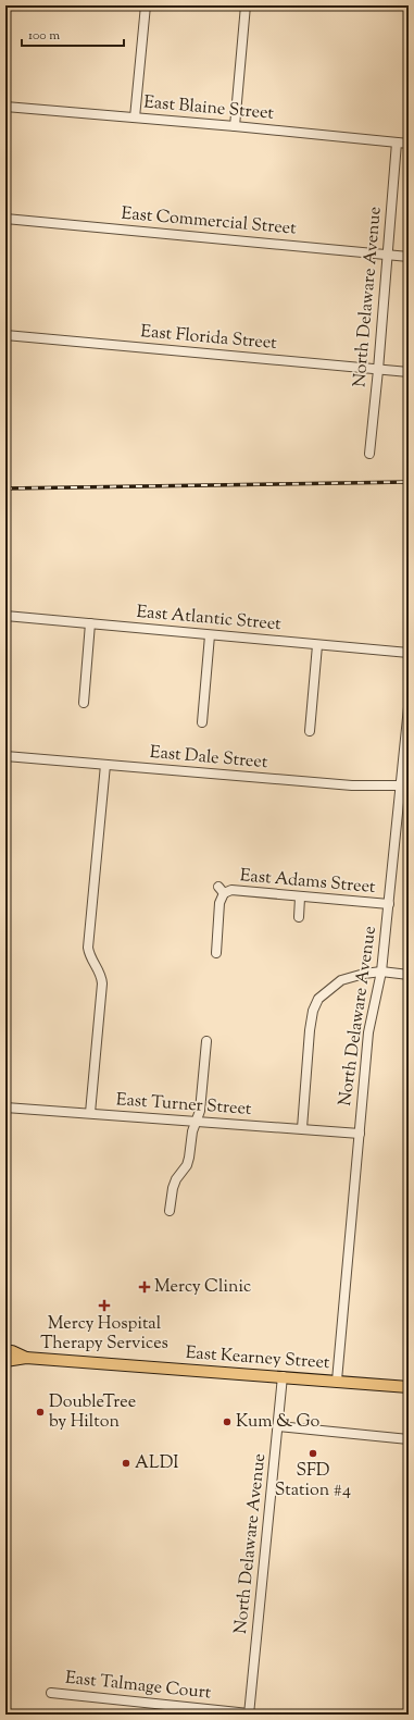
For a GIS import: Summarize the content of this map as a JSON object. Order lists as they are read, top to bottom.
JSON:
{
  "streets": {
    "main road": ["East Kearney Street"],
    "street": [
      "East Blaine Street",
      "East Commercial Street",
      "North Delaware Avenue",
      "East Florida Street",
      "East Atlantic Street",
      "East Dale Street",
      "East Adams Street",
      "East Turner Street",
      "East Talmage Court"
    ]
  },
  "crossings": [
    ["East Blaine Street", "North Delaware Avenue"],
    ["East Commercial Street", "North Delaware Avenue"],
    ["North Delaware Avenue", "East Florida Street"],
    ["North Delaware Avenue", "East Dale Street"],
    ["North Delaware Avenue", "East Adams Street"],
    ["North Delaware Avenue", "East Turner Street"],
    ["North Delaware Avenue", "East Kearney Street"],
    ["North Delaware Avenue", "East Talmage Court"]
  ],
  "places": {
    "health": ["Mercy Clinic", "Mercy Hospital Therapy Services"],
    "other": [
      "DoubleTree by Hilton",
      "Kum & Go",
      "SFD Station #4",
      "ALDI"
    ]
  },
  "scale_bar": "100 m"
}
